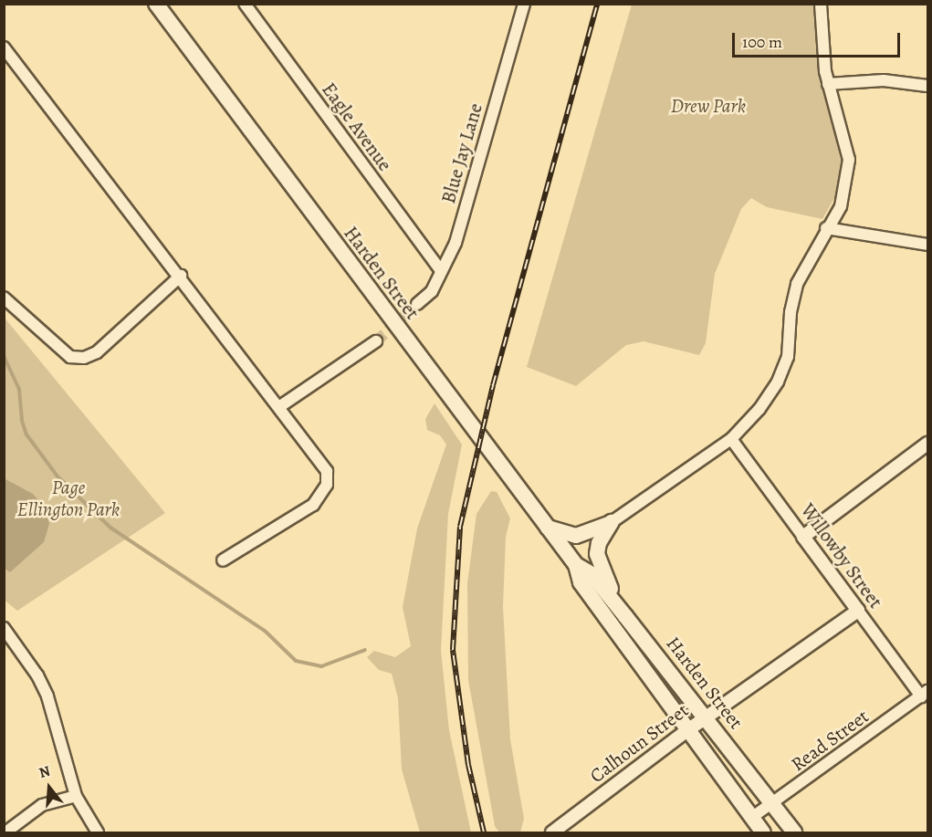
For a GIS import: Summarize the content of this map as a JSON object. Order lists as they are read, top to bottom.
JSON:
{
  "streets": {
    "main road": ["Harden Street"],
    "street": [
      "Eagle Avenue",
      "Blue Jay Lane",
      "Willowby Street",
      "Read Street",
      "Calhoun Street"
    ]
  },
  "crossings": [
    ["Eagle Avenue", "Blue Jay Lane"],
    ["Harden Street", "Read Street"],
    ["Harden Street", "Calhoun Street"],
    ["Willowby Street", "Read Street"],
    ["Willowby Street", "Calhoun Street"]
  ],
  "parks": ["Drew Park", "Page Ellington Park"],
  "scale_bar": "100 m",
  "north": "top"
}
